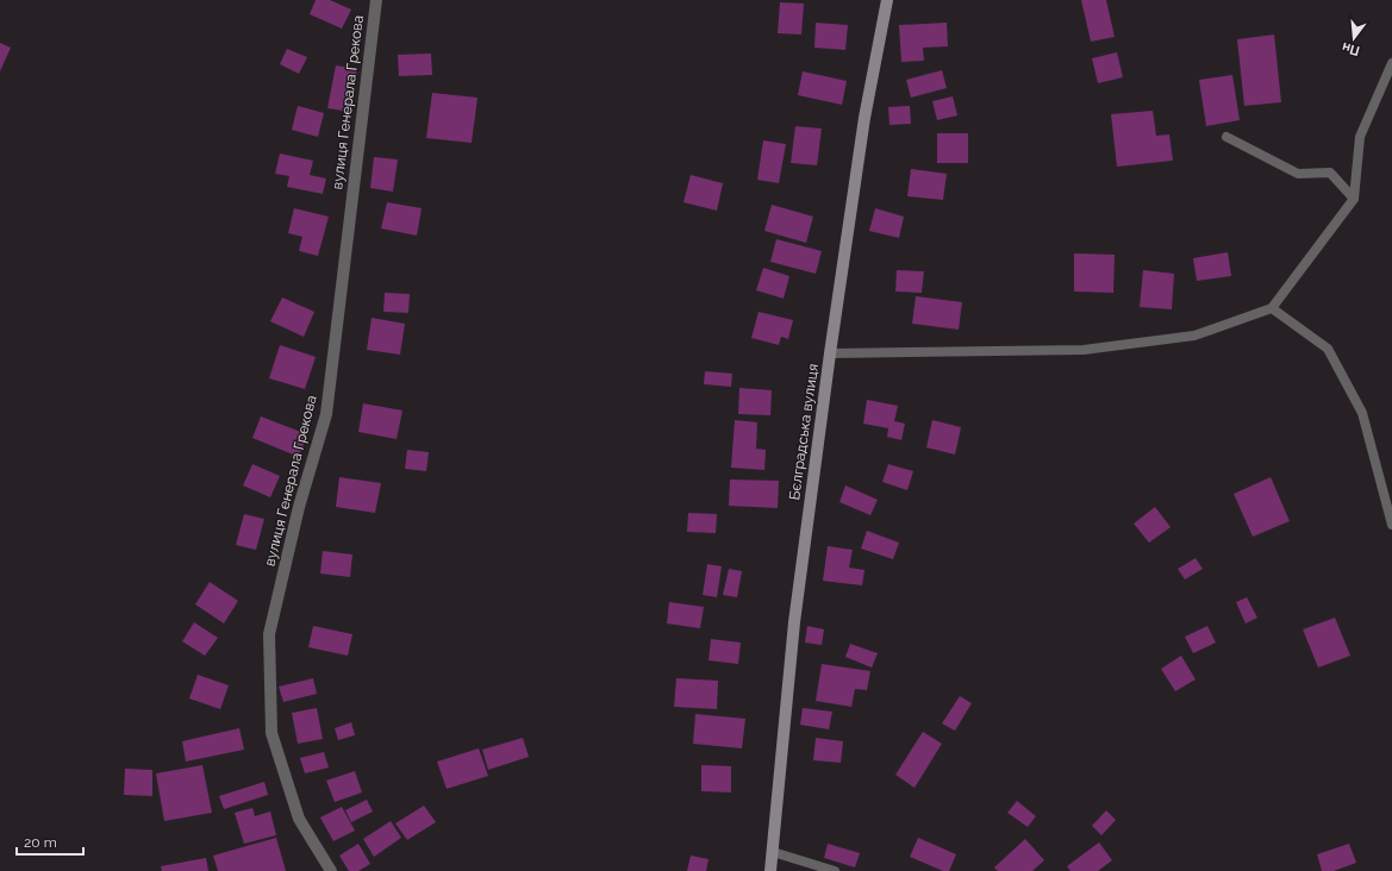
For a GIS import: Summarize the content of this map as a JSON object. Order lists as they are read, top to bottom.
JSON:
{
  "streets": {
    "street": ["вулиця Генерала Грекова", "Бєлградська вулиця"]
  },
  "scale_bar": "20 m",
  "north": "bottom"
}
